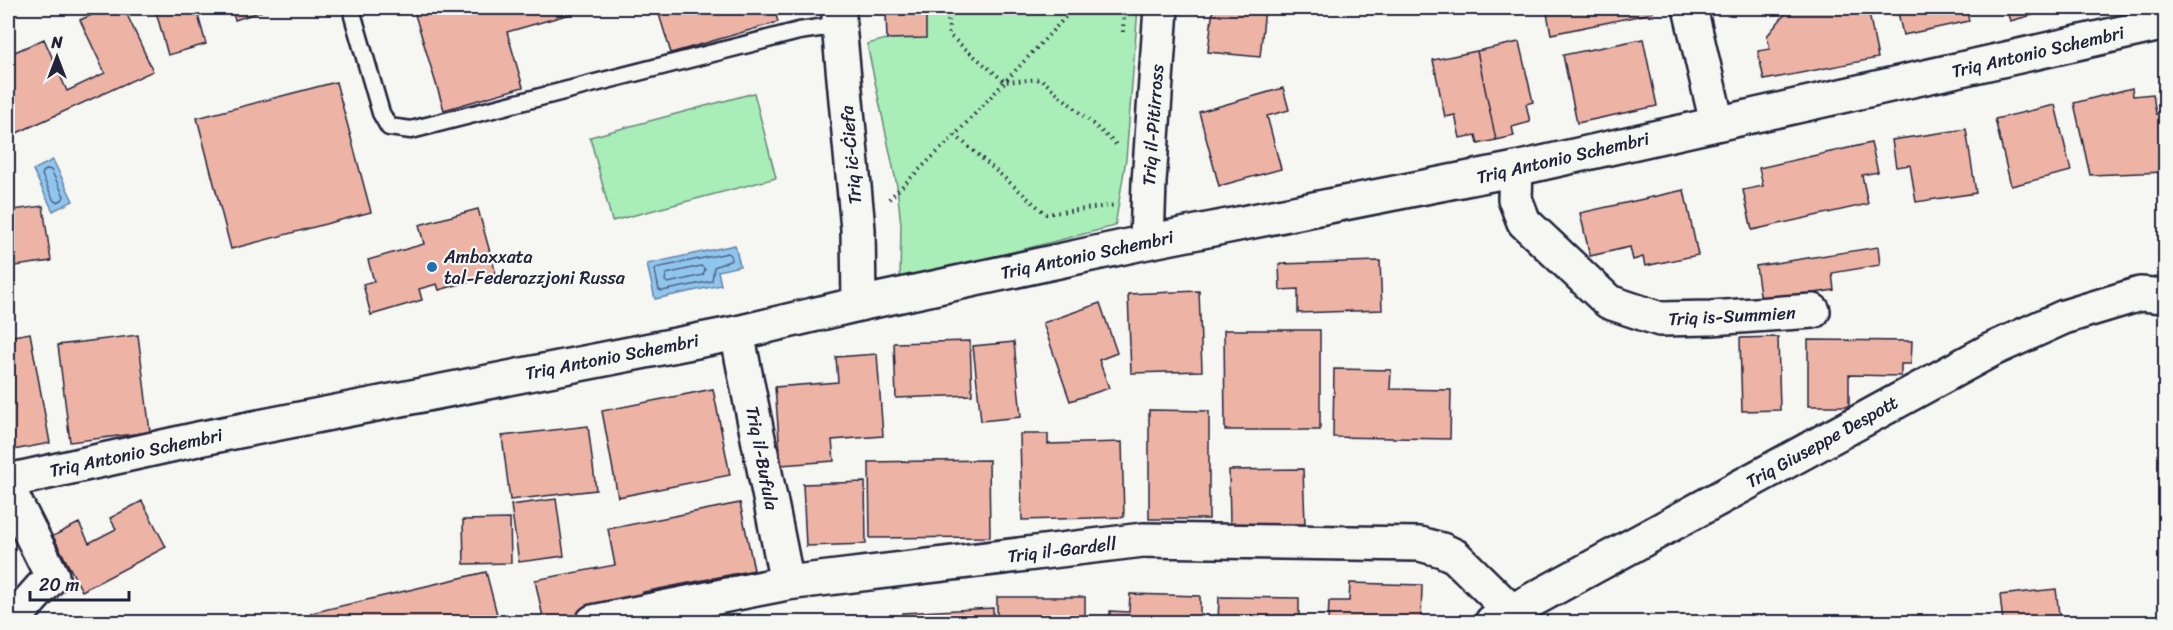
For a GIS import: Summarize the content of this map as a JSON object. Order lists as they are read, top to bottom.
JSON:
{
  "streets": {
    "street": [
      "Triq Antonio Schembri",
      "Triq il-Pitirross",
      "Triq iċ-Ċiefa",
      "Triq is-Summien",
      "Triq Giuseppe Despott",
      "Triq il-Bufula",
      "Triq il-Gardell"
    ]
  },
  "crossings": [
    ["Triq Antonio Schembri", "Triq il-Pitirross"],
    ["Triq Antonio Schembri", "Triq iċ-Ċiefa"],
    ["Triq Antonio Schembri", "Triq is-Summien"],
    ["Triq Antonio Schembri", "Triq il-Bufula"],
    ["Triq Giuseppe Despott", "Triq il-Gardell"],
    ["Triq il-Bufula", "Triq il-Gardell"]
  ],
  "places": ["Ambaxxata tal-Federazzjoni Russa"],
  "scale_bar": "20 m",
  "north": "top"
}
